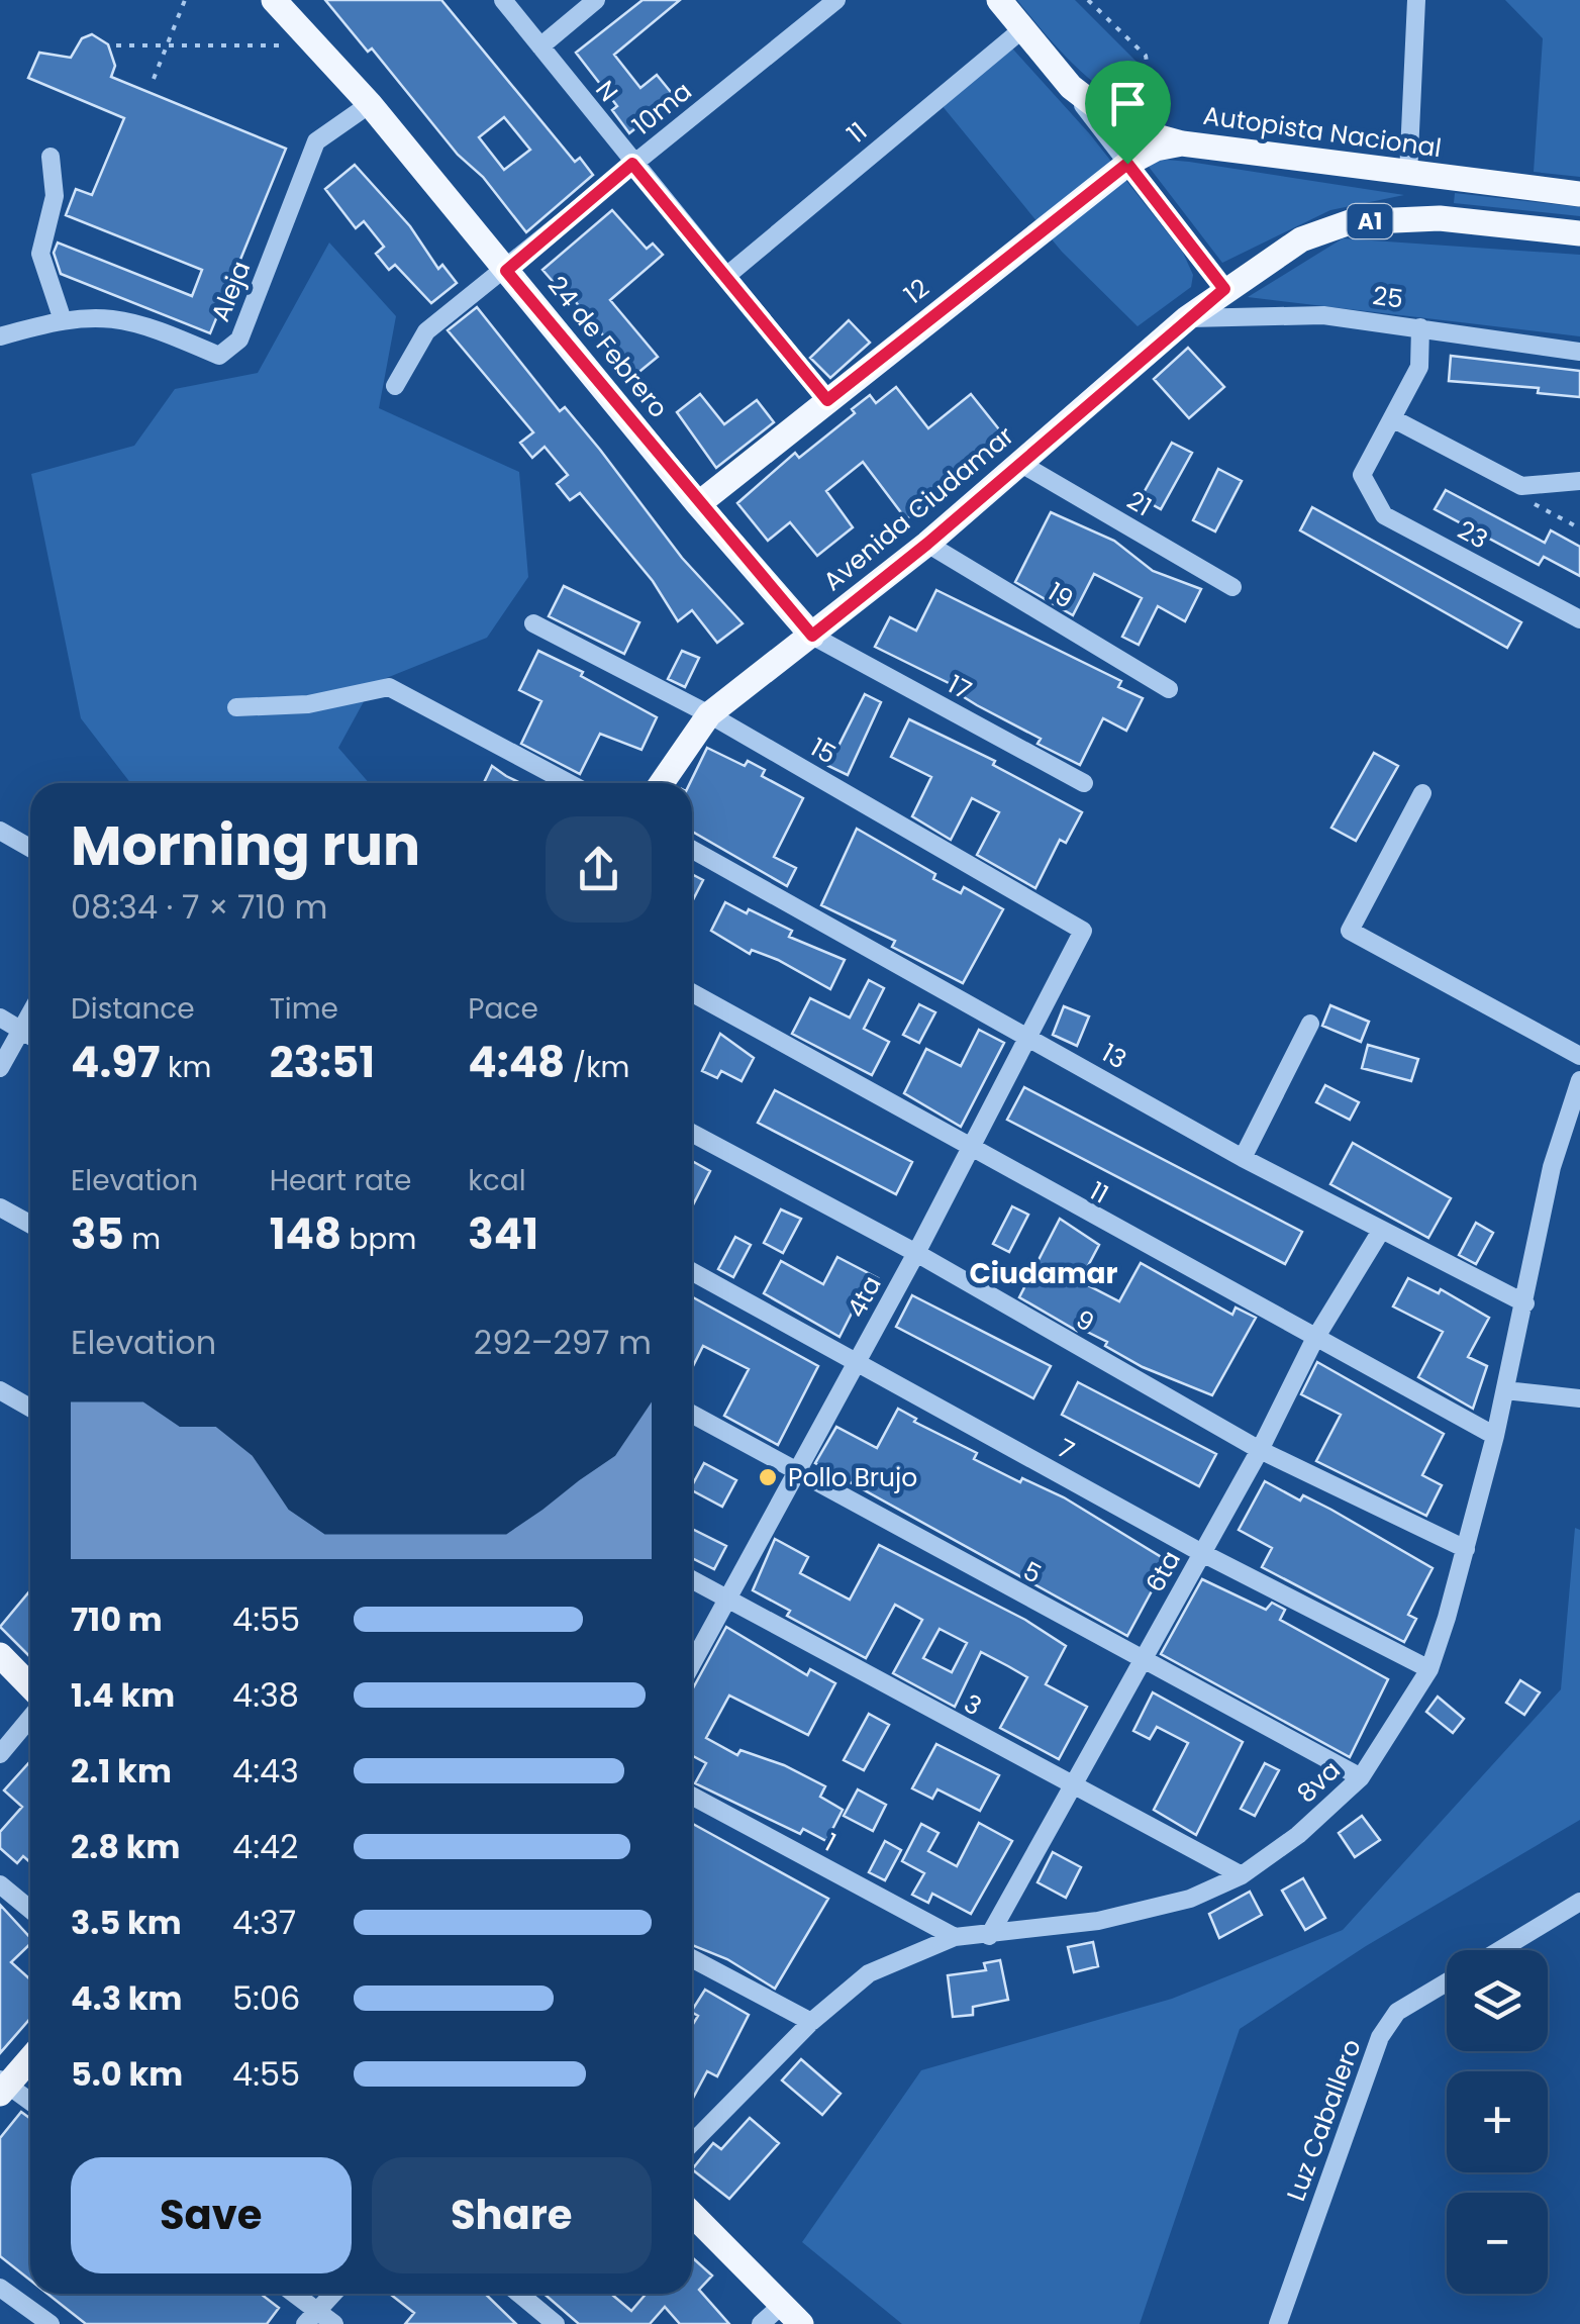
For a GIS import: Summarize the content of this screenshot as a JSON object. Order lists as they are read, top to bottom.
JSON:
{
  "streets": {
    "main road": [
      "Autopista Nacional",
      "A1",
      "12",
      "24 de Febrero",
      "Avenida Ciudamar"
    ],
    "street": [
      "N",
      "10ma",
      "11",
      "Aleja",
      "25",
      "21",
      "23",
      "19",
      "17",
      "15",
      "13",
      "4ta",
      "9",
      "7",
      "6ta",
      "5",
      "3",
      "8va",
      "1",
      "Luz Caballero"
    ]
  },
  "crossings": [
    ["N", "10ma"],
    ["N", "11"],
    ["N", "12"],
    ["10ma", "24 de Febrero"],
    ["Autopista Nacional", "11"],
    ["Autopista Nacional", "12"],
    ["11", "4ta"],
    ["11", "6ta"],
    ["11", "8va"],
    ["A1", "25"],
    ["A1", "Avenida Ciudamar"],
    ["Aleja", "24 de Febrero"],
    ["12", "24 de Febrero"],
    ["25", "Avenida Ciudamar"],
    ["24 de Febrero", "Avenida Ciudamar"],
    ["24 de Febrero", "17"],
    ["21", "Avenida Ciudamar"],
    ["Avenida Ciudamar", "19"],
    ["Avenida Ciudamar", "17"],
    ["Avenida Ciudamar", "15"],
    ["15", "4ta"],
    ["13", "4ta"],
    ["13", "6ta"],
    ["13", "8va"],
    ["4ta", "9"],
    ["4ta", "7"],
    ["4ta", "5"],
    ["4ta", "3"],
    ["9", "6ta"],
    ["9", "8va"],
    ["7", "6ta"],
    ["7", "8va"],
    ["6ta", "5"],
    ["6ta", "3"],
    ["6ta", "8va"],
    ["5", "8va"],
    ["3", "8va"],
    ["8va", "1"]
  ],
  "districts": ["Ciudamar"],
  "places": ["Pollo Brujo"],
  "page": {
    "heading": ["Morning run", "08:34 · 7 × 710 m"],
    "stats": [
      ["Distance", "4.97 km"],
      ["Time", "23:51"],
      ["Pace", "4:48 /km"],
      ["Elevation", "35 m"],
      ["Heart rate", "148 bpm"],
      ["kcal", "341"]
    ],
    "chart": ["Elevation", "292–297 m"],
    "list": [
      {
        "name": "710 m",
        "note": "4:55"
      },
      {
        "name": "1.4 km",
        "note": "4:38"
      },
      {
        "name": "2.1 km",
        "note": "4:43"
      },
      {
        "name": "2.8 km",
        "note": "4:42"
      },
      {
        "name": "3.5 km",
        "note": "4:37"
      },
      {
        "name": "4.3 km",
        "note": "5:06"
      },
      {
        "name": "5.0 km",
        "note": "4:55"
      }
    ],
    "map_buttons": ["+", "−"],
    "buttons": ["Save", "Share"]
  }
}
